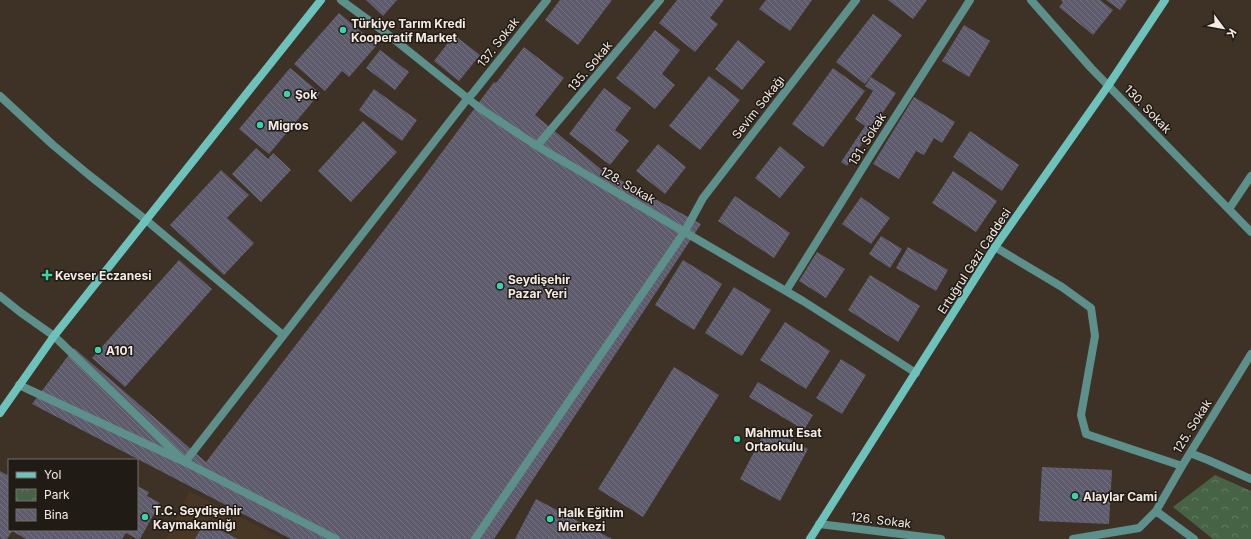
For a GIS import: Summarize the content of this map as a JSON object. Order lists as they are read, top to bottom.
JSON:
{
  "streets": {
    "street": [
      "137. Sokak",
      "135. Sokak",
      "Sevim Sokağı",
      "130. Sokak",
      "131. Sokak",
      "128. Sokak",
      "Ertuğrul Gazi Caddesi",
      "125. Sokak",
      "126. Sokak"
    ]
  },
  "crossings": [
    ["137. Sokak", "128. Sokak"],
    ["135. Sokak", "128. Sokak"],
    ["Sevim Sokağı", "128. Sokak"],
    ["130. Sokak", "Ertuğrul Gazi Caddesi"],
    ["131. Sokak", "128. Sokak"],
    ["128. Sokak", "Ertuğrul Gazi Caddesi"],
    ["Ertuğrul Gazi Caddesi", "126. Sokak"]
  ],
  "places": {
    "other": [
      "Türkiye Tarım Kredi Kooperatif Market",
      "Şok",
      "Migros",
      "Seydişehir Pazar Yeri",
      "A101",
      "Mahmut Esat Ortaokulu",
      "Alaylar Cami",
      "T.C. Seydişehir Kaymakamlığı",
      "Halk Eğitim Merkezi"
    ],
    "health": ["Kevser Eczanesi"]
  },
  "legend": ["Yol", "Park", "Bina"],
  "north": "bottom right"
}
